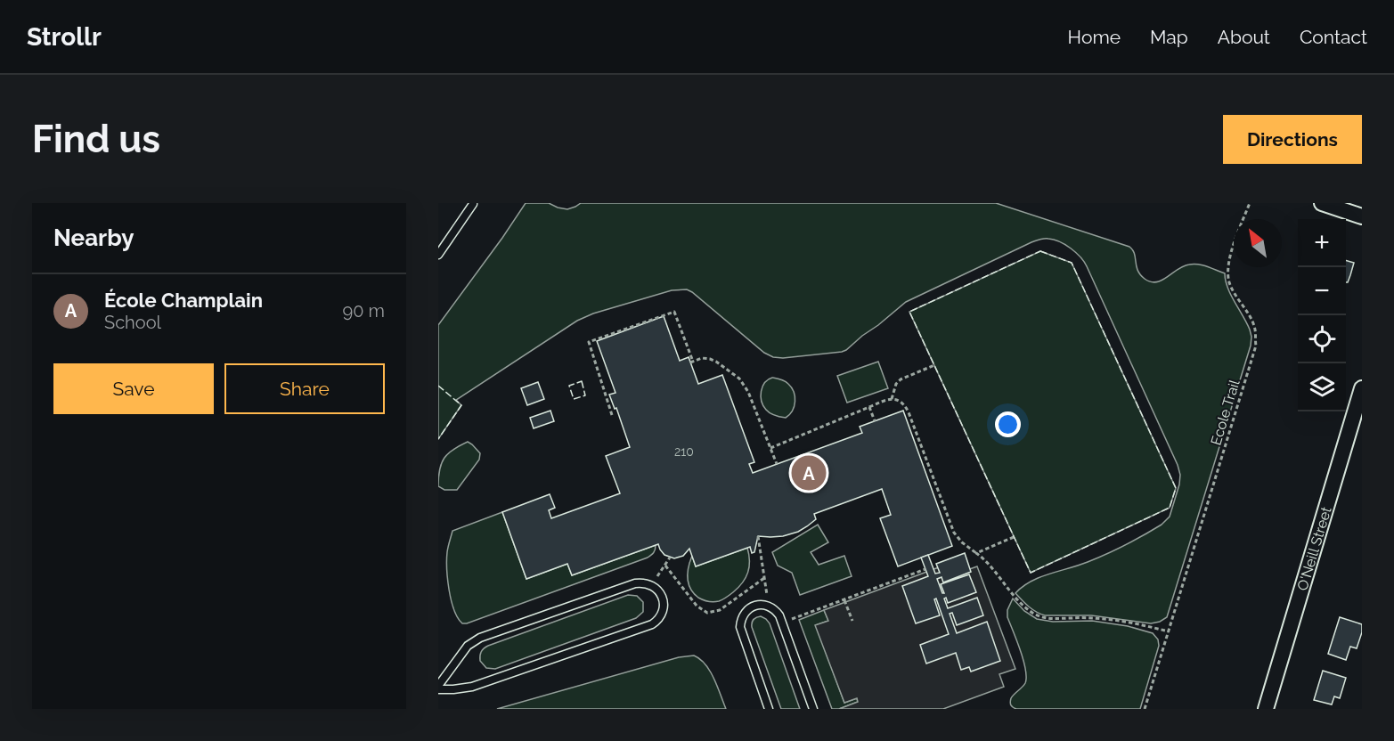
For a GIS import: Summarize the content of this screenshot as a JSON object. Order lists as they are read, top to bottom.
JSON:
{
  "streets": {
    "street": ["O'Neill Street"],
    "path": ["Ecole Trail"]
  },
  "house_numbers": ["210"],
  "north": "top left",
  "page": {
    "header": "Strollr",
    "nav": [
      "Home",
      "Map",
      "About",
      "Contact"
    ],
    "buttons": [
      "Directions",
      ["Save", "Share"]
    ],
    "title": "Find us",
    "heading": "Nearby",
    "map_buttons": ["+", "−"],
    "list": [
      {
        "mark": "A",
        "name": "École Champlain",
        "note": "School",
        "value": "90 m"
      }
    ],
    "pins": "A"
  }
}
